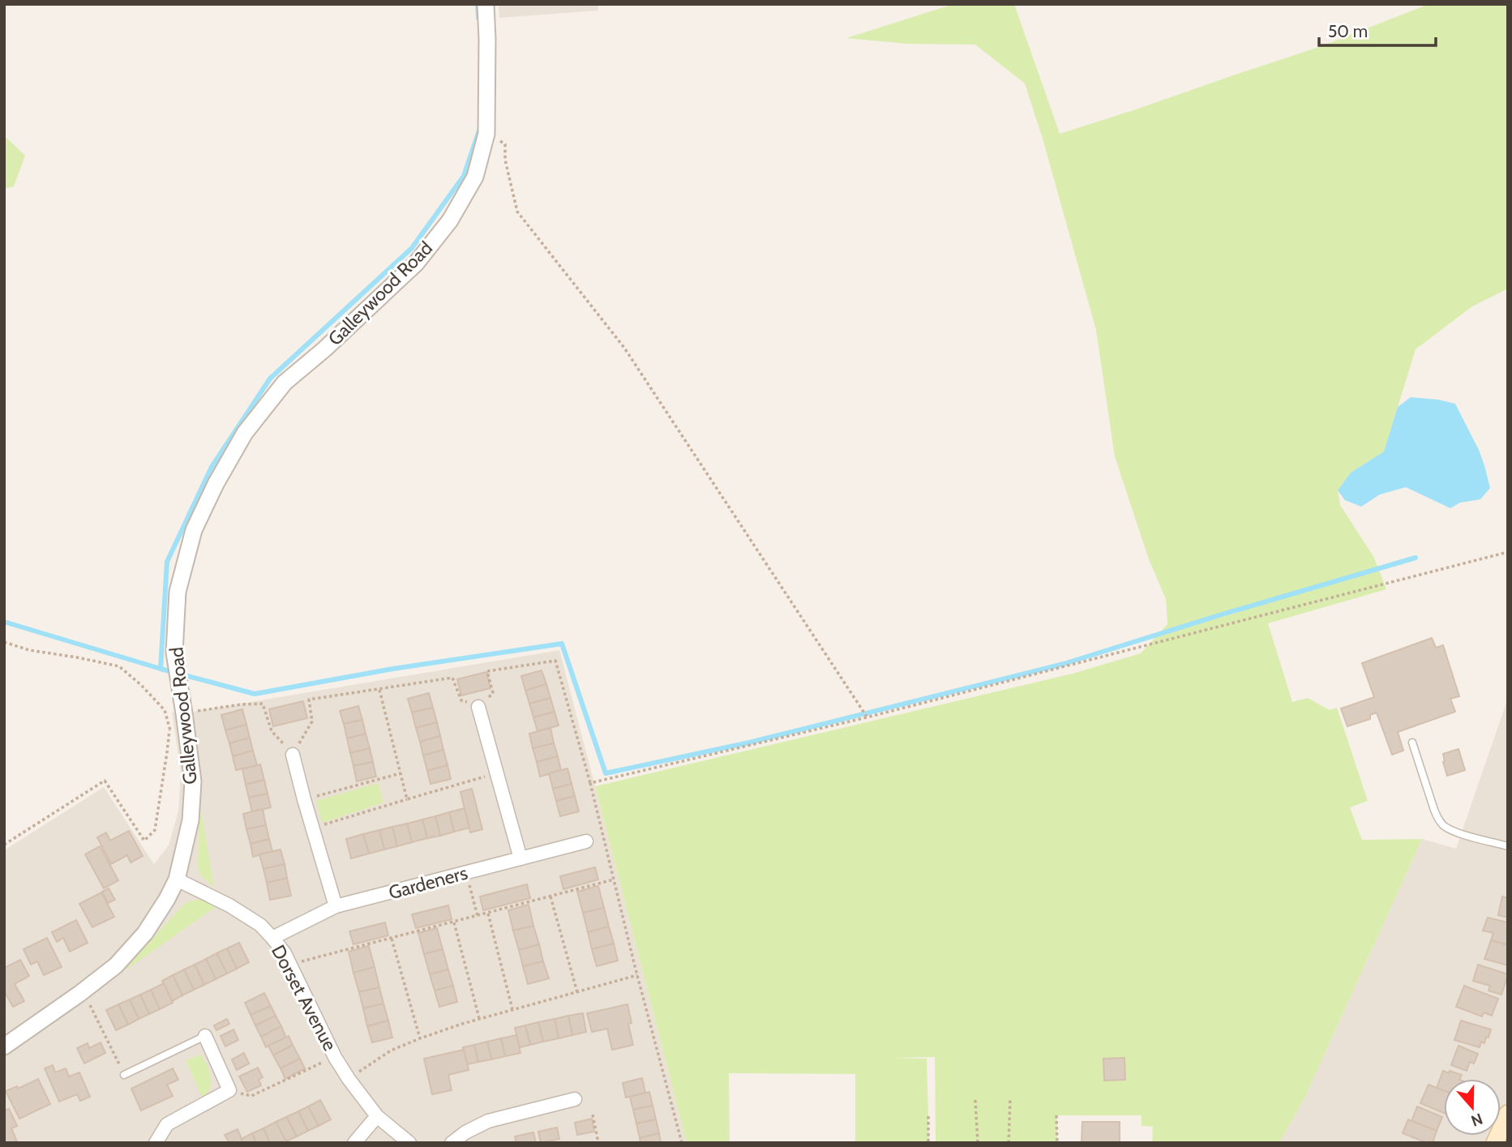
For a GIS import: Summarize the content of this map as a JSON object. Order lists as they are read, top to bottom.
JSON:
{
  "streets": {
    "street": ["Galleywood Road", "Gardeners", "Dorset Avenue"]
  },
  "crossings": [
    ["Galleywood Road", "Dorset Avenue"],
    ["Gardeners", "Dorset Avenue"]
  ],
  "scale_bar": "50 m",
  "north": "bottom"
}
